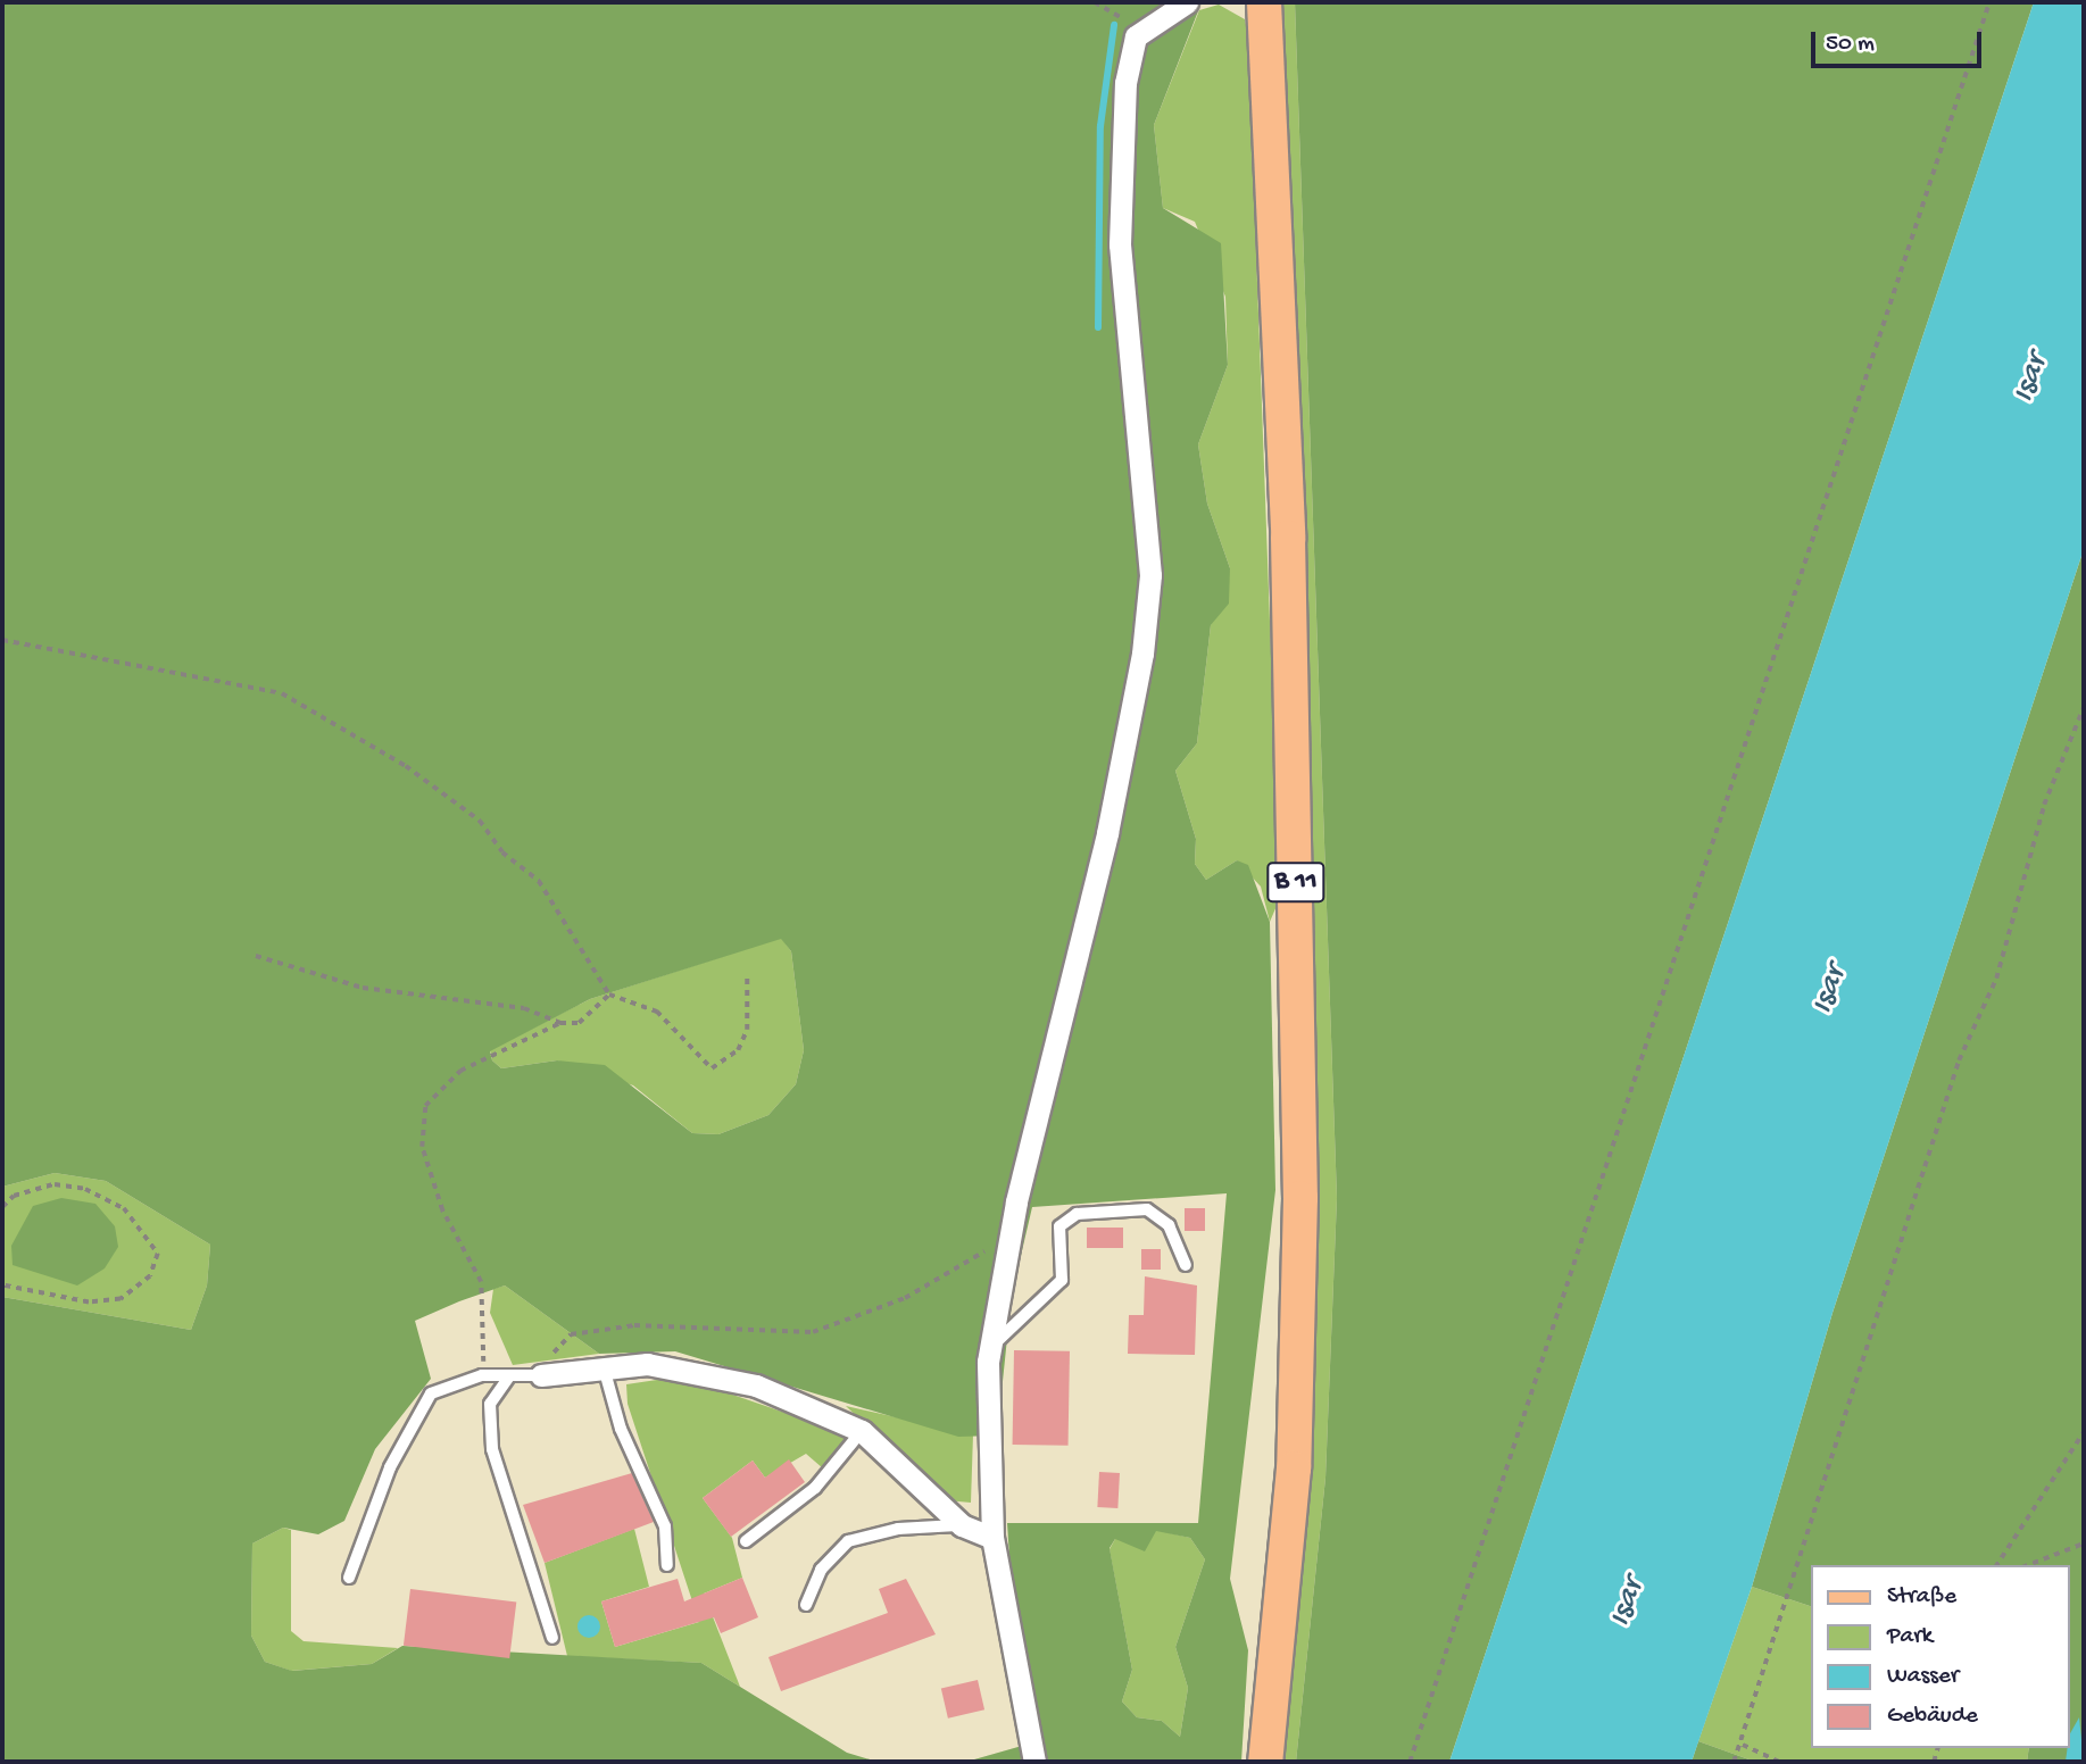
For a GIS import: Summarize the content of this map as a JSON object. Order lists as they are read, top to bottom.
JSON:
{
  "streets": {
    "main road": ["B 11"]
  },
  "water": ["Isar"],
  "legend": [
    "Straße",
    "Park",
    "Wasser",
    "Gebäude"
  ],
  "scale_bar": "50 m"
}
